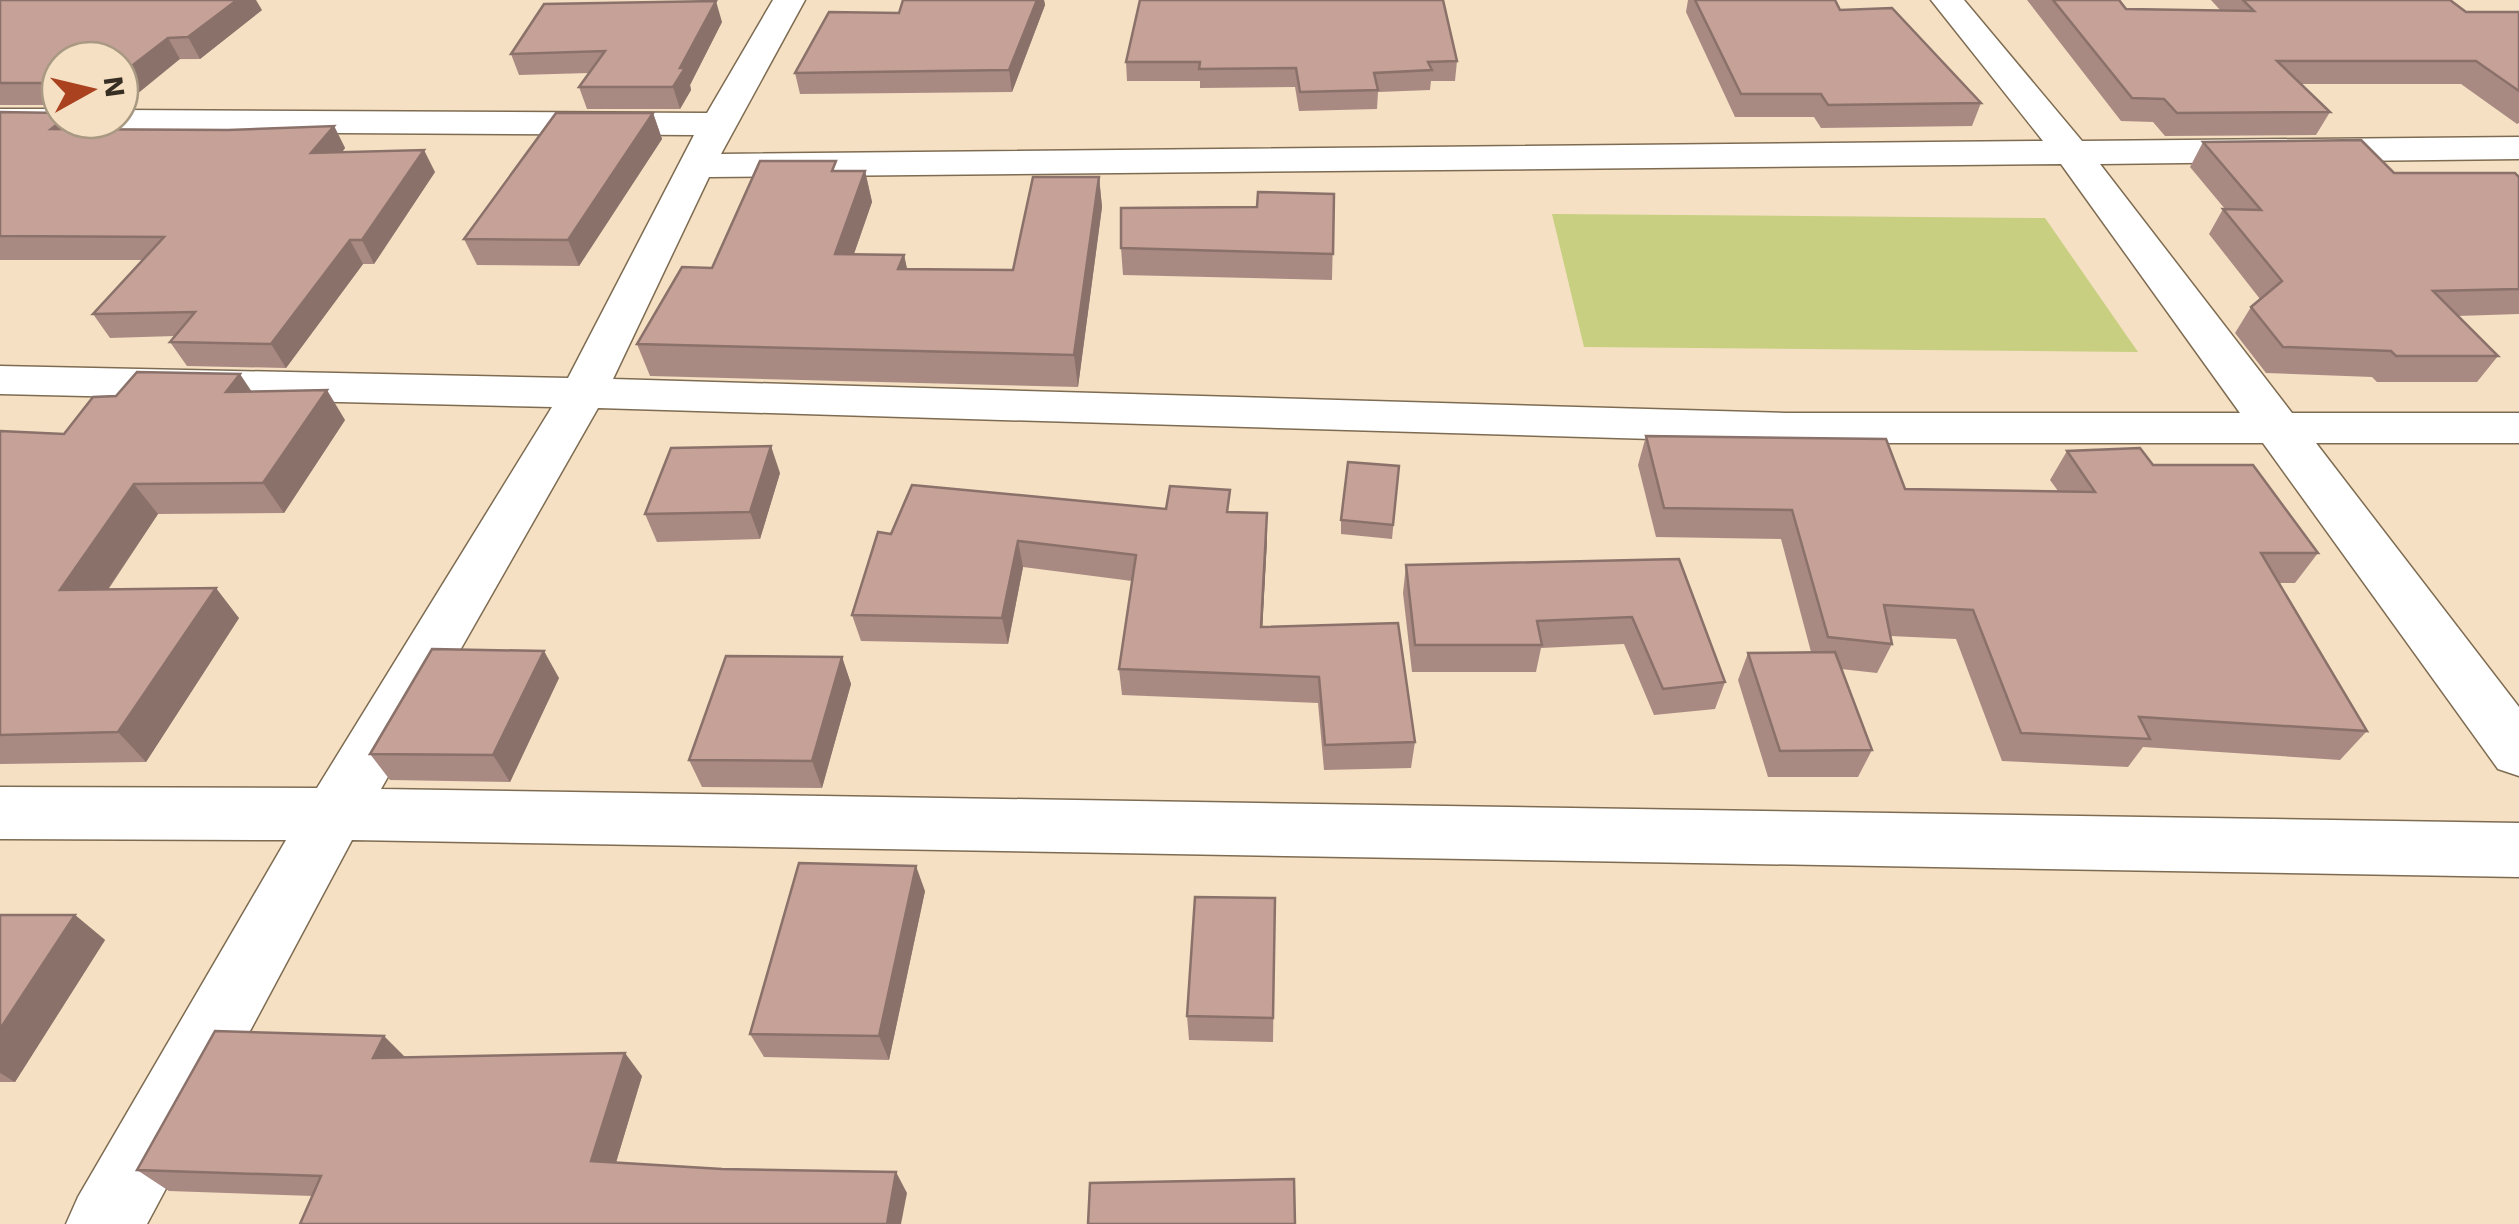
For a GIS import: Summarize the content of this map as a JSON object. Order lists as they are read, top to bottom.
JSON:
{
  "north": "right"
}
